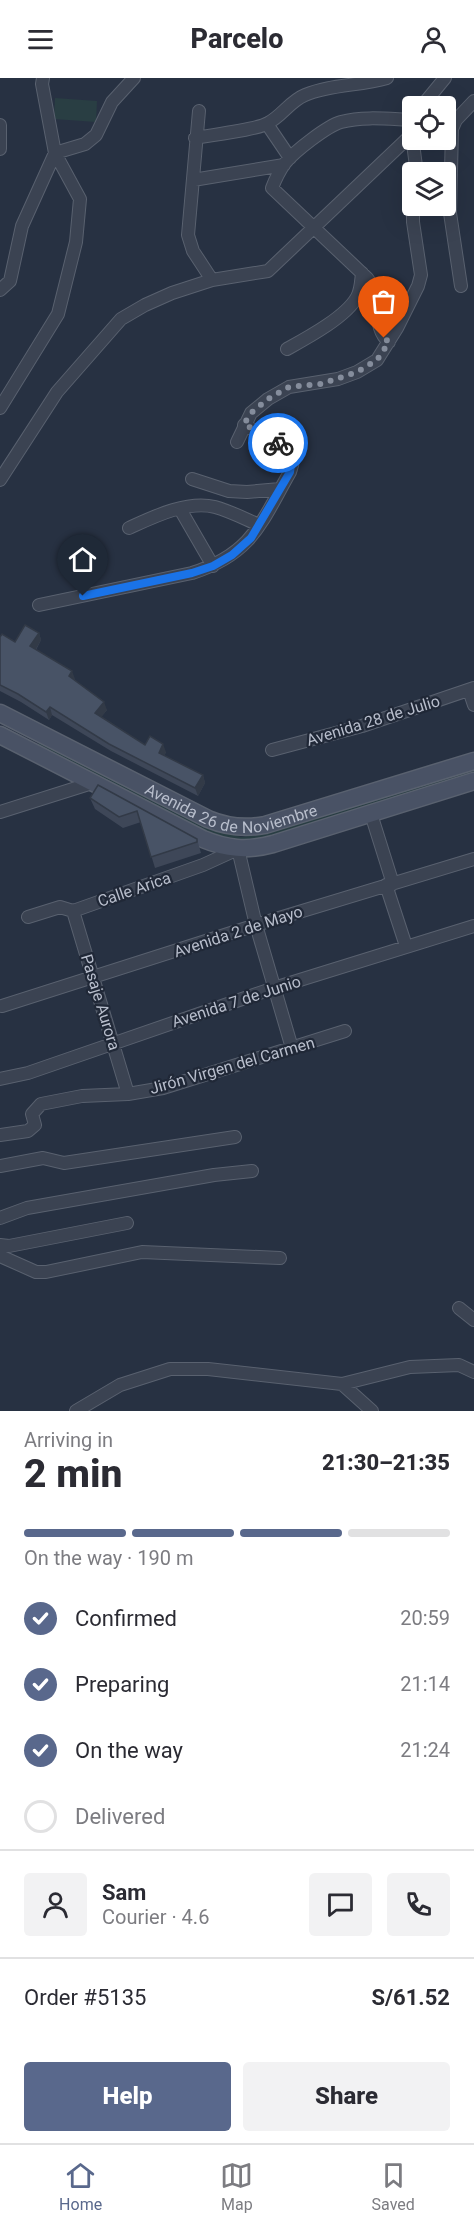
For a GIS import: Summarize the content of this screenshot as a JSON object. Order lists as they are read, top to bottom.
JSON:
{
  "streets": {
    "main road": ["Avenida 26 de Noviembre"],
    "street": [
      "Avenida 28 de Julio",
      "Calle Arica",
      "Avenida 2 de Mayo",
      "Avenida 7 de Junio",
      "Pasaje Aurora",
      "Jirón Virgen del Carmen"
    ]
  },
  "crossings": [
    ["Avenida 26 de Noviembre", "Calle Arica"],
    ["Calle Arica", "Pasaje Aurora"],
    ["Avenida 2 de Mayo", "Pasaje Aurora"],
    ["Avenida 7 de Junio", "Pasaje Aurora"],
    ["Pasaje Aurora", "Jirón Virgen del Carmen"]
  ],
  "page": {
    "header": "Parcelo",
    "heading": ["2 min", "Arriving in", "21:30–21:35"],
    "panel": [
      "Sam",
      "Courier · 4.6",
      "Order #5135",
      "S/61.52"
    ],
    "bar": "On the way · 190 m",
    "list": [
      ["Confirmed", "20:59"],
      ["Preparing", "21:14"],
      ["On the way", "21:24"],
      "Delivered"
    ],
    "buttons": ["Help", "Share"],
    "tabs": ["Home", "Map", "Saved"]
  }
}
